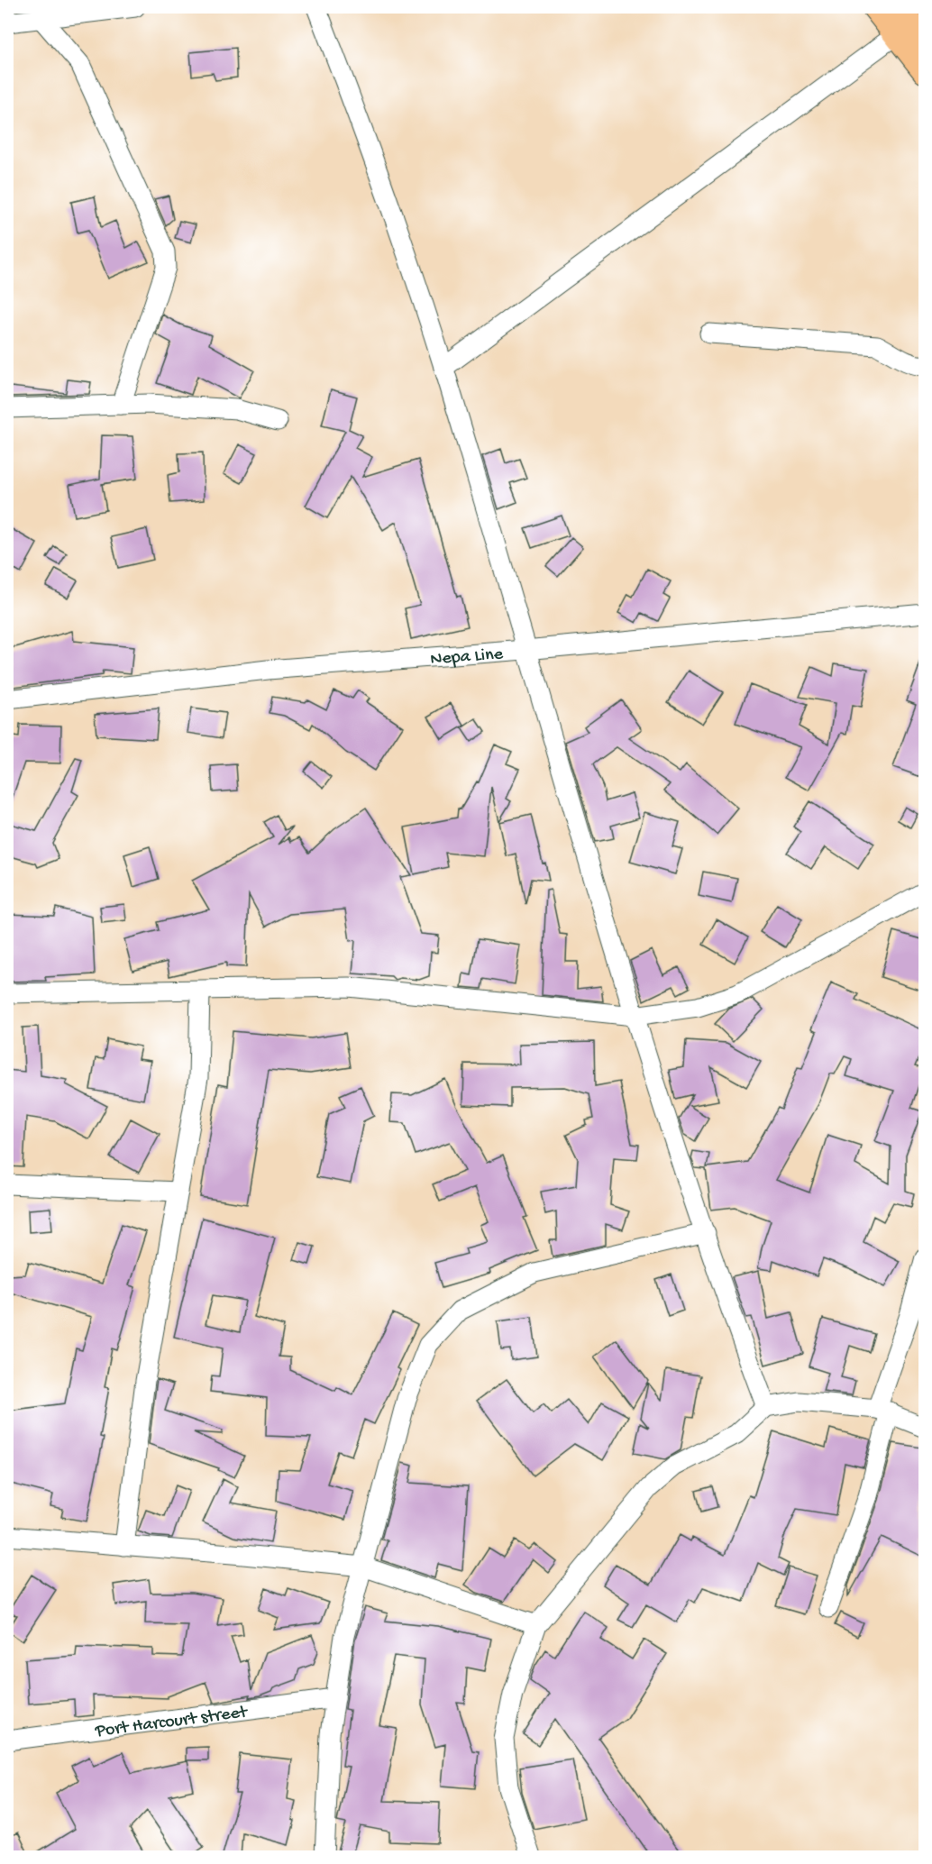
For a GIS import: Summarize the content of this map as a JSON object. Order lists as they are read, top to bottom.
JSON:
{
  "streets": {
    "street": ["Nepa Line", "Port Harcourt street"]
  }
}
